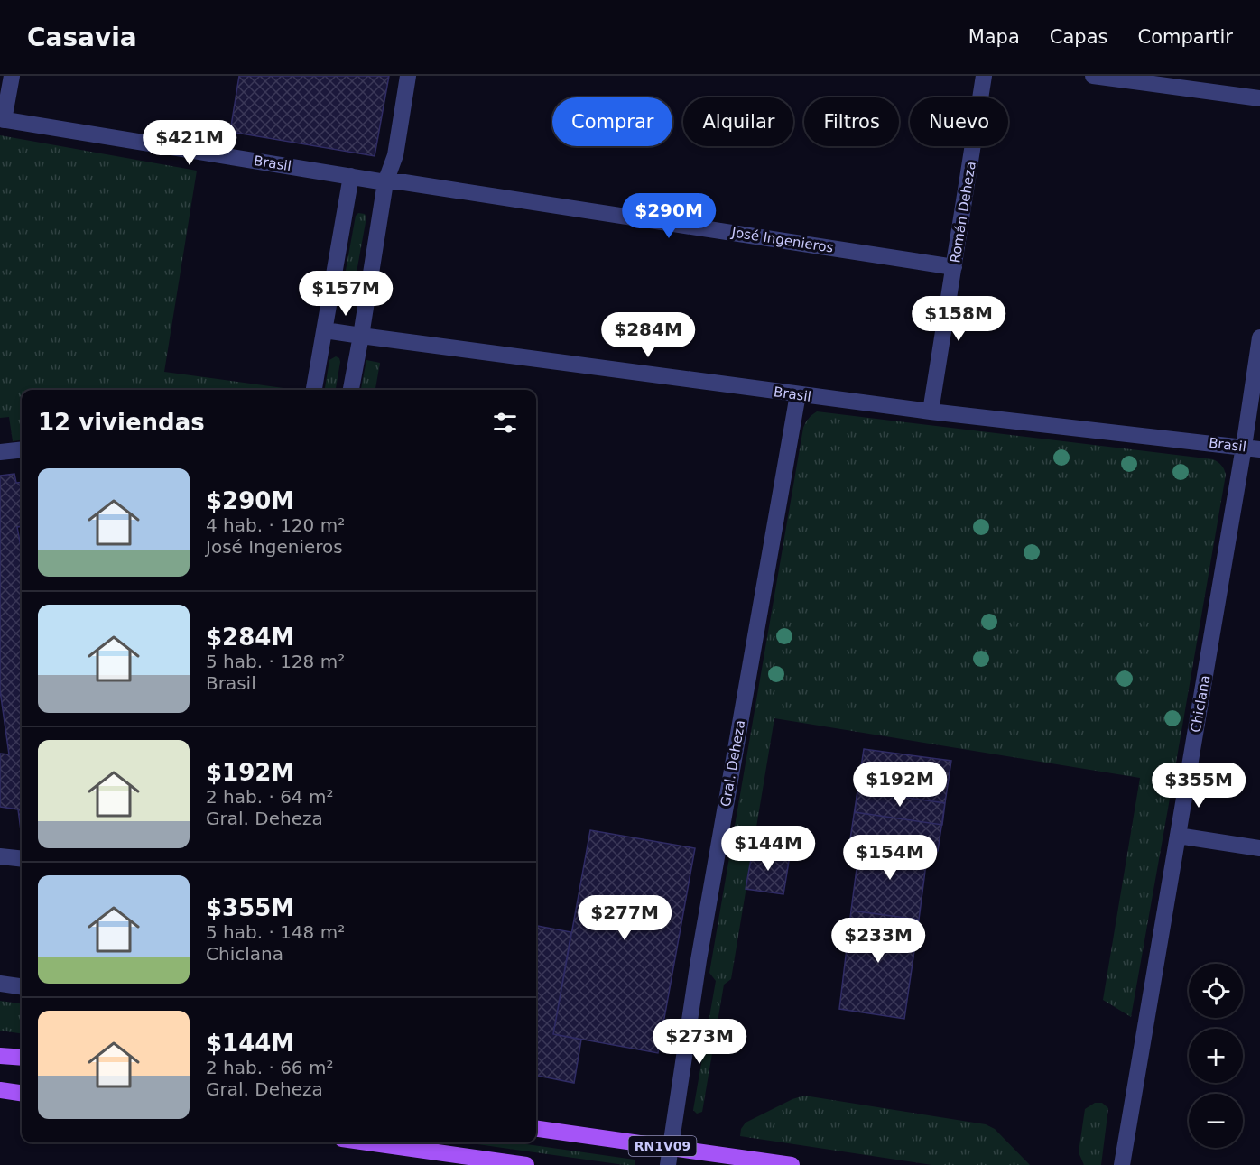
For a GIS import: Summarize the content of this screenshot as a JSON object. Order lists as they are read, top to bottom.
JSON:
{
  "streets": {
    "main road": ["RN1V09"],
    "street": [
      "Brasil",
      "Román Deheza",
      "José Ingenieros",
      "Chiclana",
      "Gral. Deheza"
    ]
  },
  "crossings": [
    ["Brasil", "Román Deheza"],
    ["Brasil", "José Ingenieros"],
    ["Brasil", "Chiclana"],
    ["Brasil", "Gral. Deheza"],
    ["Román Deheza", "José Ingenieros"],
    ["Gral. Deheza", "RN1V09"]
  ],
  "page": {
    "header": "Casavia",
    "nav": ["Mapa", "Capas", "Compartir"],
    "chip": [
      "Comprar",
      "Alquilar",
      "Filtros",
      "Nuevo"
    ],
    "price": [
      "$421M",
      "$290M",
      "$157M",
      "$158M",
      "$284M",
      "$192M",
      "$355M",
      "$144M",
      "$154M",
      "$277M",
      "$233M",
      "$273M"
    ],
    "heading": "12 viviendas",
    "list": [
      {
        "name": "$290M",
        "note": "4 hab. · 120 m² · José Ingenieros"
      },
      {
        "name": "$284M",
        "note": "5 hab. · 128 m² · Brasil"
      },
      {
        "name": "$192M",
        "note": "2 hab. · 64 m² · Gral. Deheza"
      },
      {
        "name": "$355M",
        "note": "5 hab. · 148 m² · Chiclana"
      },
      {
        "name": "$144M",
        "note": "2 hab. · 66 m² · Gral. Deheza"
      }
    ],
    "map_buttons": ["+", "−"]
  }
}
